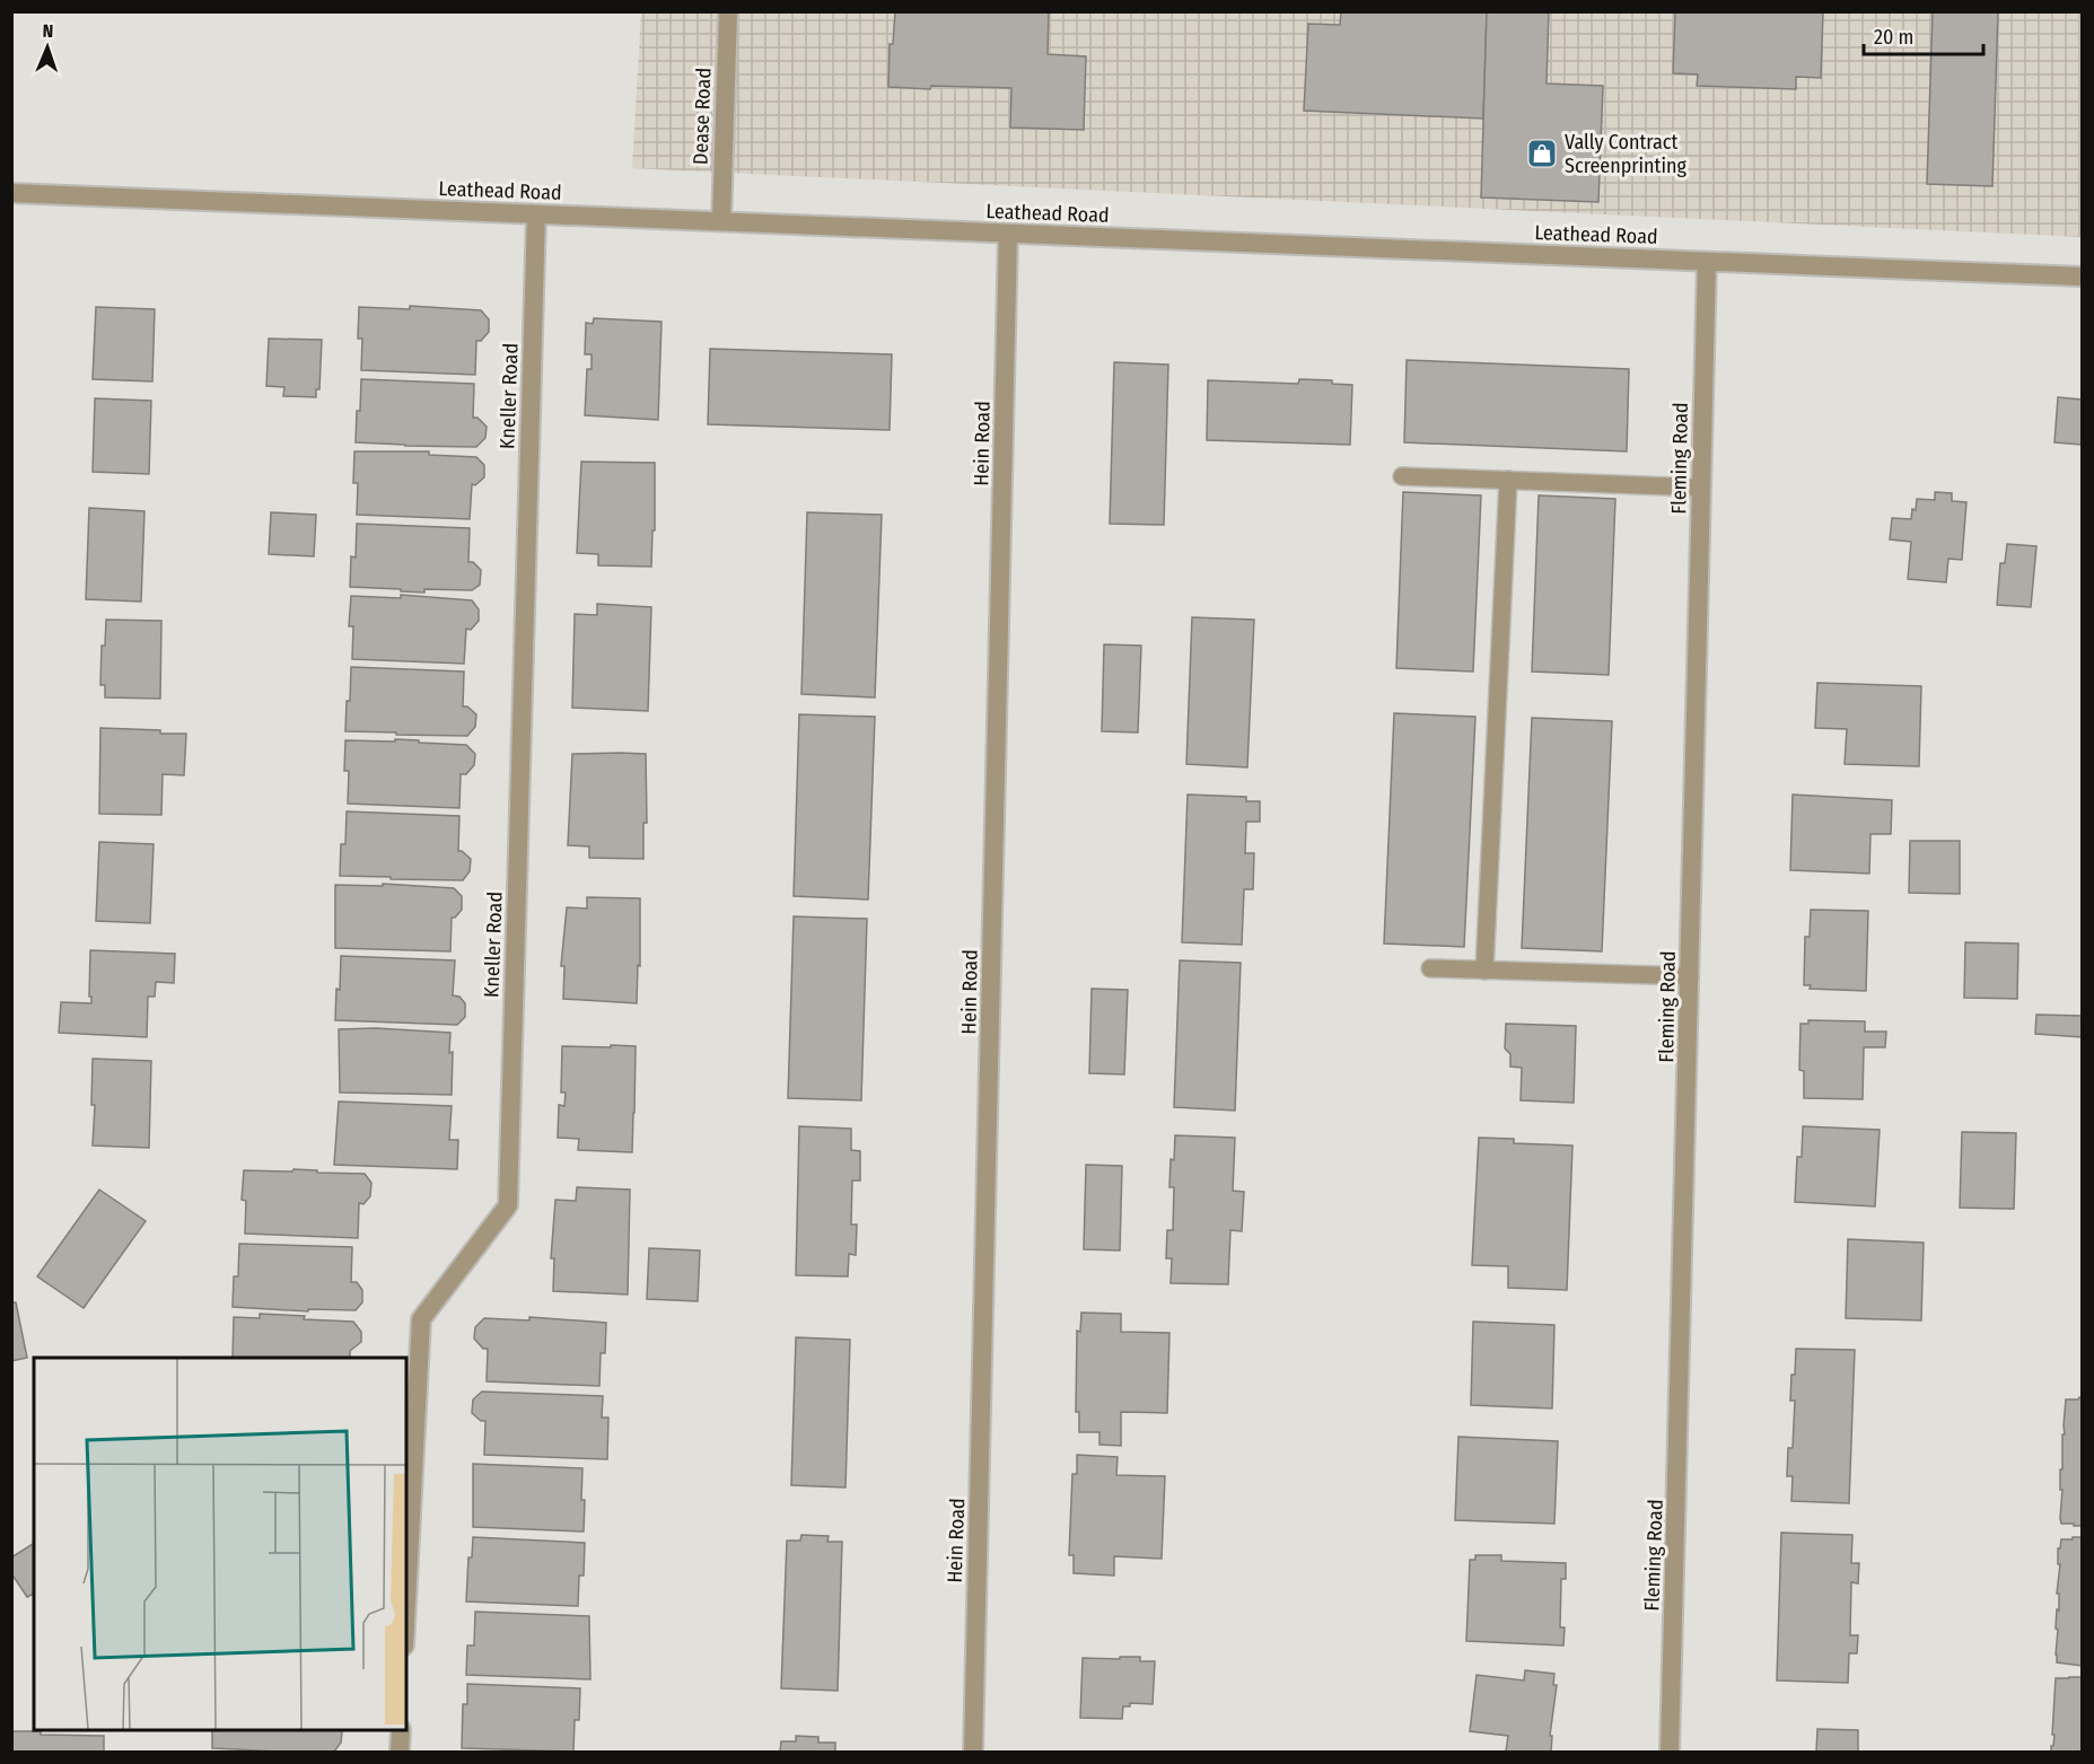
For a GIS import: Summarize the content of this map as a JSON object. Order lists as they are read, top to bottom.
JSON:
{
  "streets": {
    "street": [
      "Dease Road",
      "Leathead Road",
      "Kneller Road",
      "Hein Road",
      "Fleming Road"
    ]
  },
  "crossings": [
    ["Dease Road", "Leathead Road"],
    ["Leathead Road", "Kneller Road"],
    ["Leathead Road", "Hein Road"],
    ["Leathead Road", "Fleming Road"]
  ],
  "places": {
    "shop": ["Vally Contract Screenprinting"]
  },
  "scale_bar": "20 m",
  "north": "top"
}
